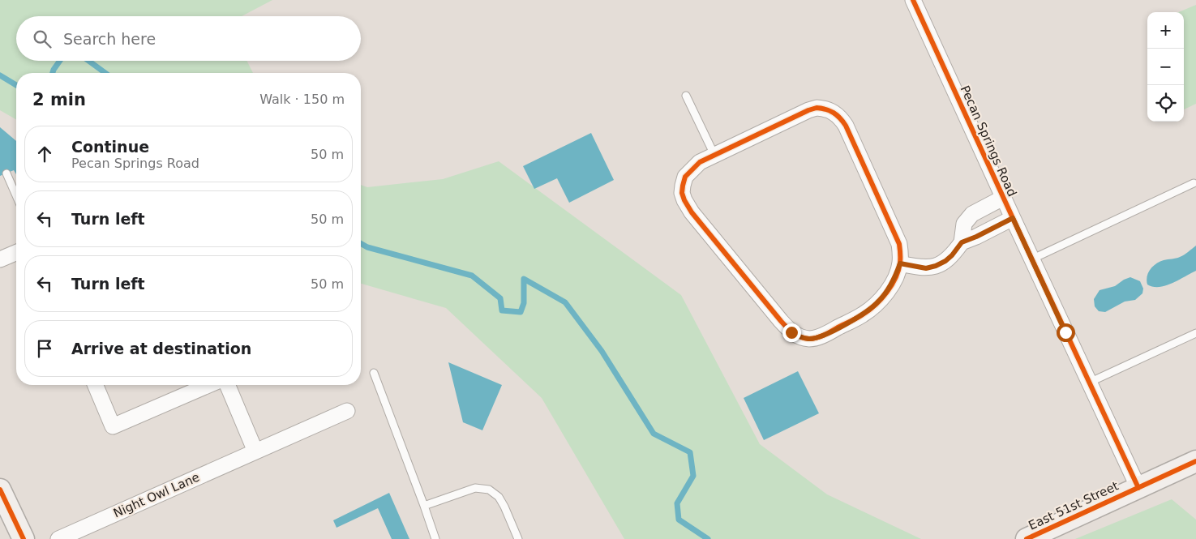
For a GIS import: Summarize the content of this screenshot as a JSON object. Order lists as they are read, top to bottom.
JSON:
{
  "streets": {
    "main road": ["East 51st Street"],
    "street": ["Pecan Springs Road", "Night Owl Lane"]
  },
  "crossings": [
    ["Pecan Springs Road", "East 51st Street"]
  ],
  "page": {
    "map_buttons": ["+", "−"],
    "search": "Search here",
    "heading": ["2 min", "Walk · 150 m"],
    "list": [
      ["Continue", "Pecan Springs Road", "50 m"],
      ["Turn left", "50 m"],
      ["Turn left", "50 m"],
      "Arrive at destination"
    ]
  }
}
